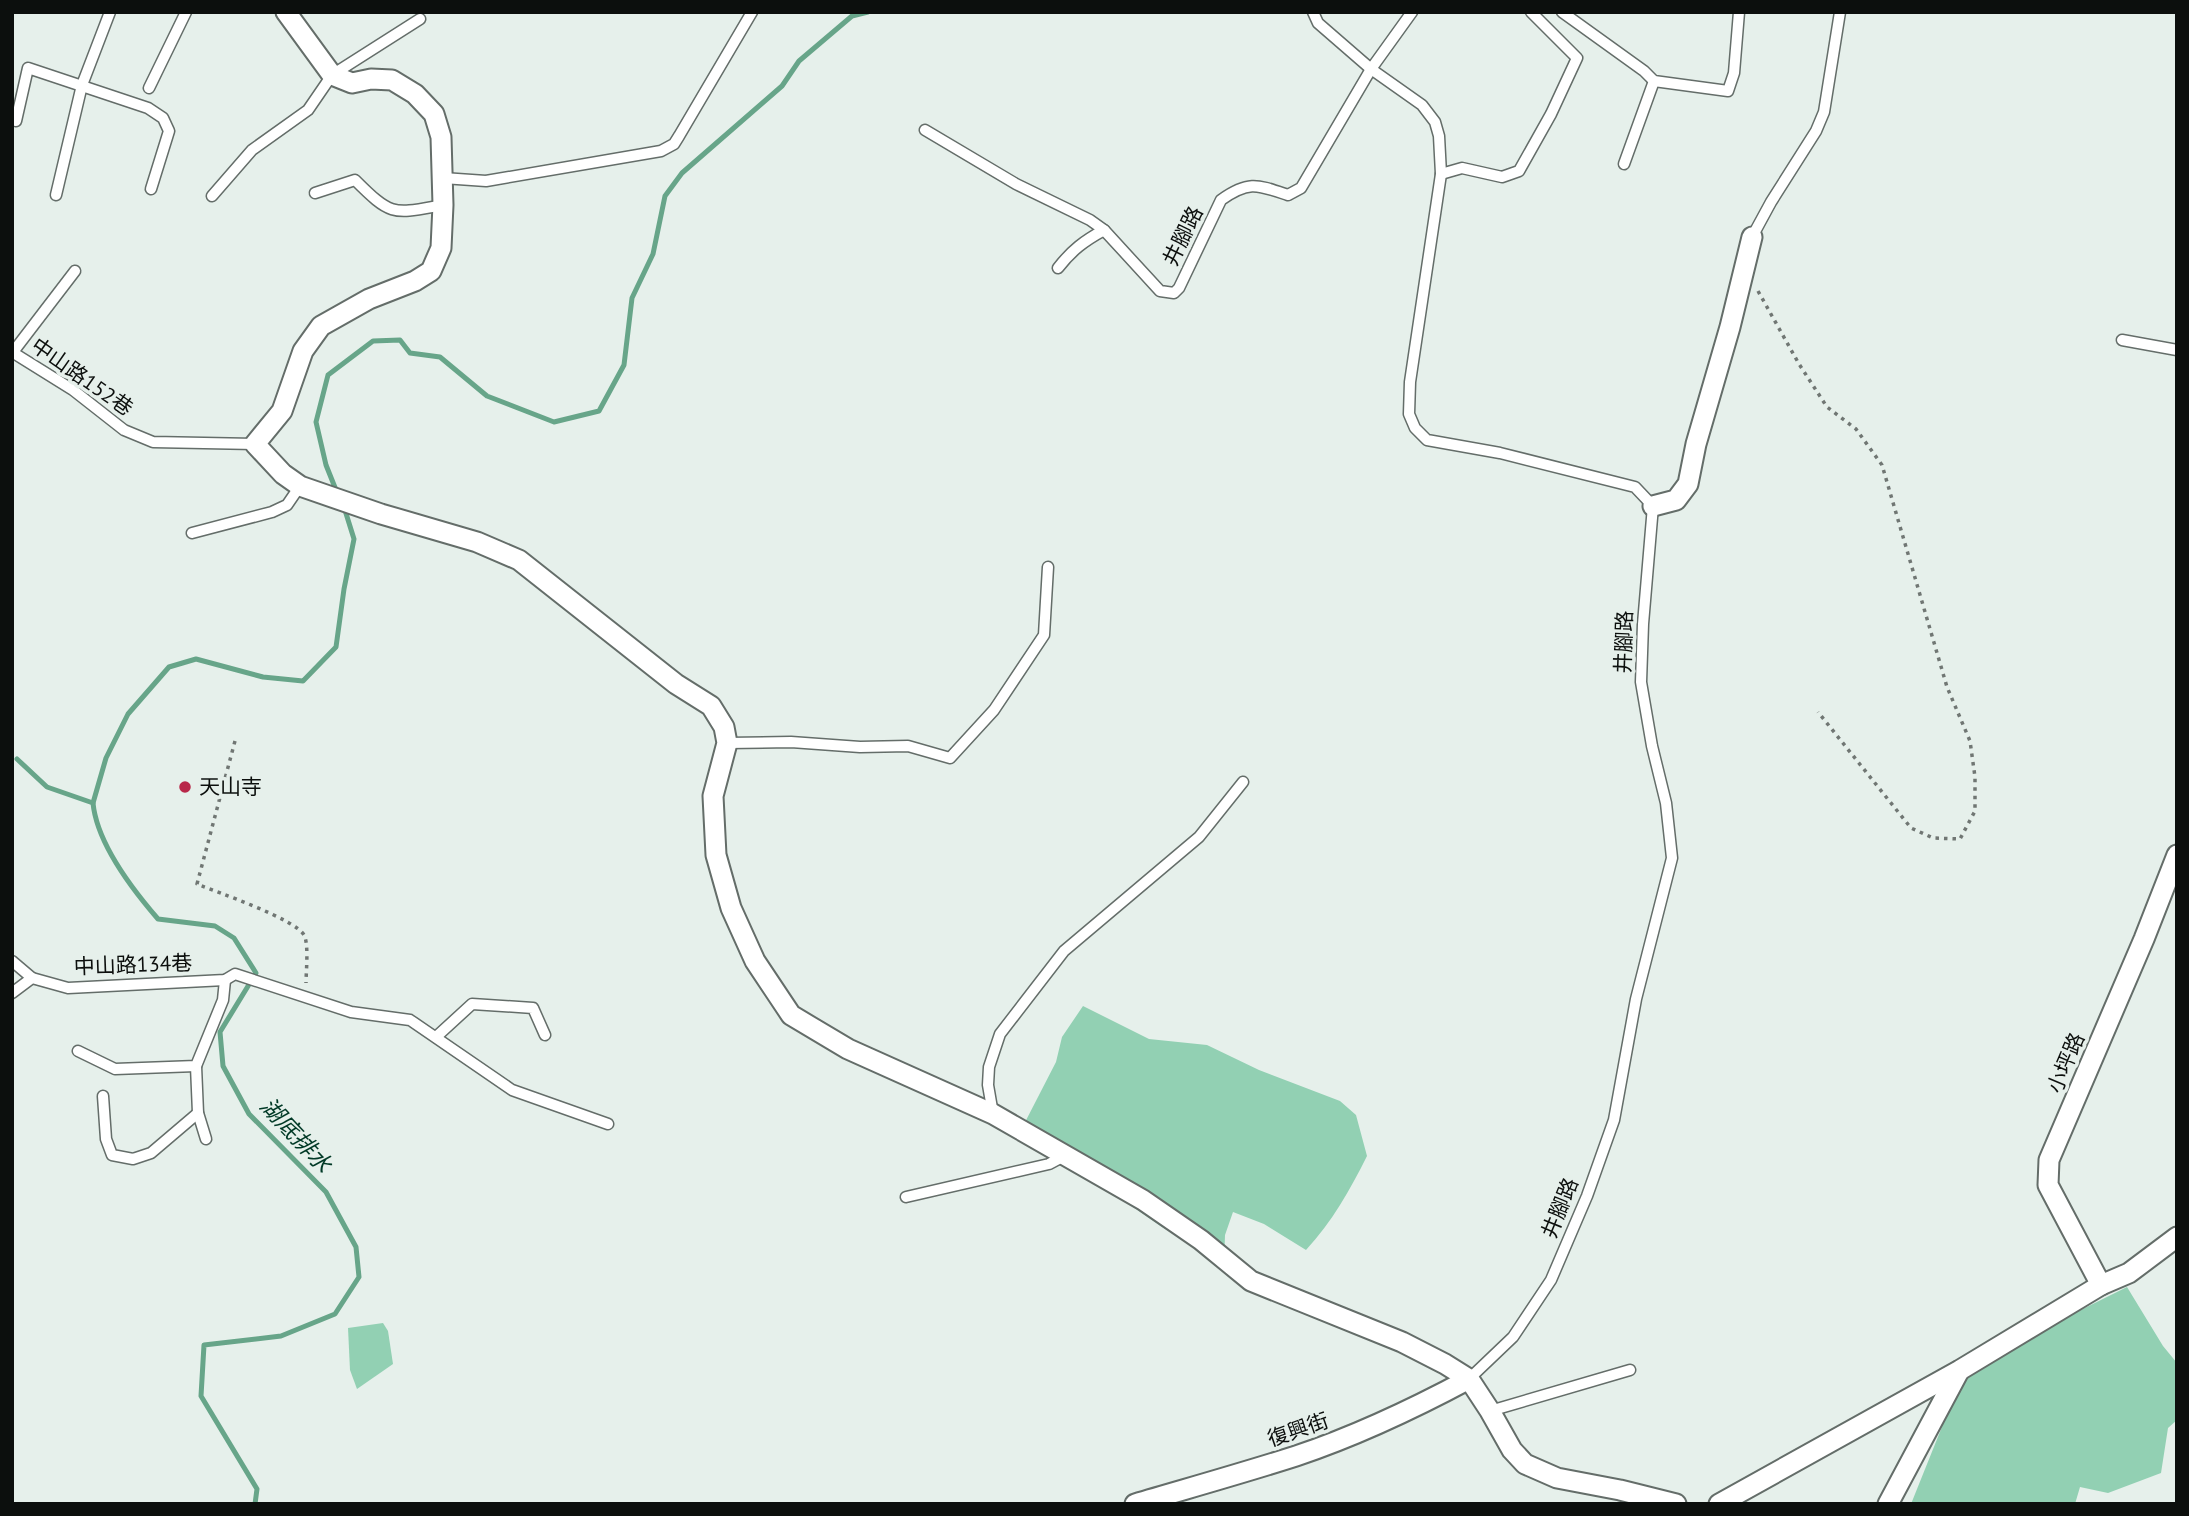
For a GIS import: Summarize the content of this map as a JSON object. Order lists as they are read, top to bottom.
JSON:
{
  "streets": {
    "street": ["小坪路", "復興街"],
    "lane": ["井腳路", "中山路152巷", "中山路134巷"]
  },
  "crossings": [
    ["井腳路", "復興街"]
  ],
  "water": ["湖底排水"],
  "places": ["天山寺"]
}
